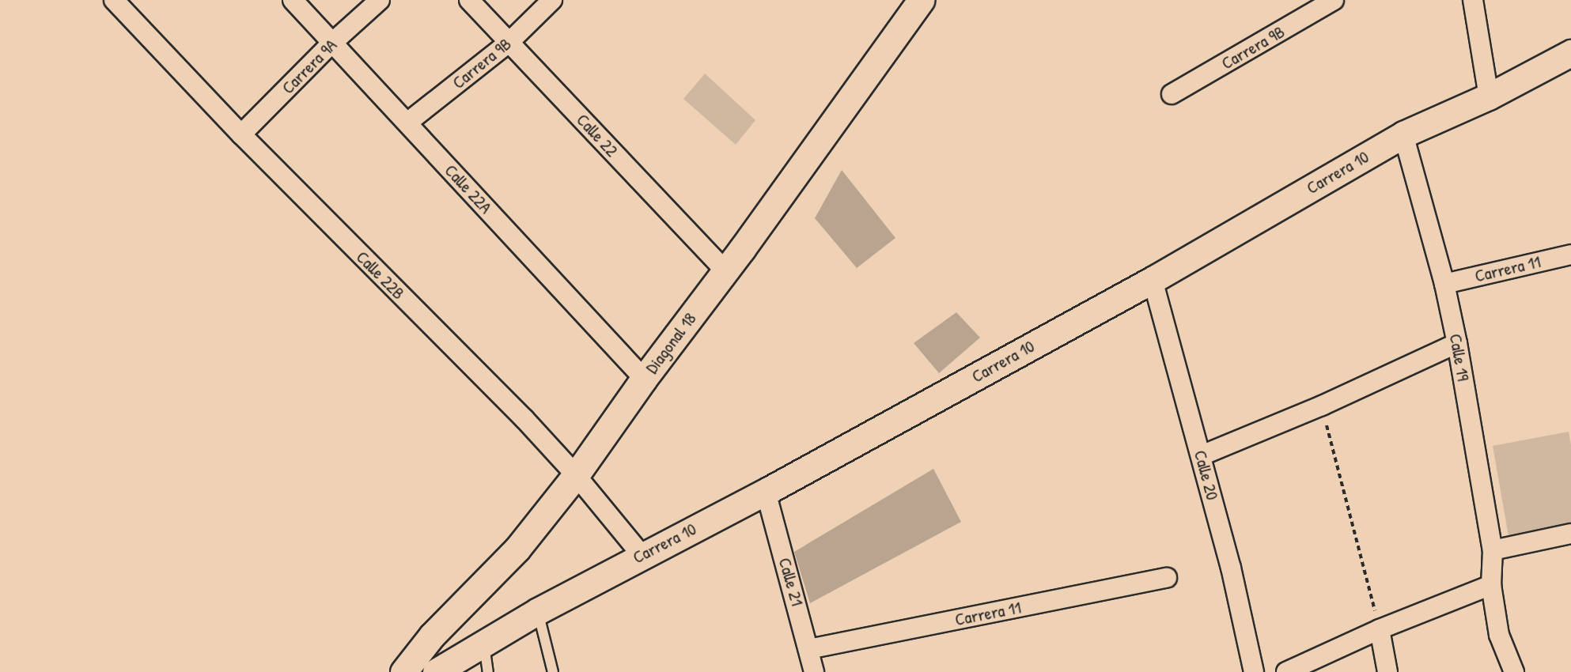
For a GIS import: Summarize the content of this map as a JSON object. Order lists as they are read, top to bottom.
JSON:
{
  "streets": {
    "main road": ["Carrera 10", "Diagonal 18"],
    "street": [
      "Carrera 9B",
      "Carrera 9A",
      "Calle 22",
      "Calle 22A",
      "Carrera 11",
      "Calle 22B",
      "Calle 19",
      "Calle 20",
      "Calle 21"
    ]
  },
  "crossings": [
    ["Carrera 9B", "Calle 22"],
    ["Carrera 9B", "Calle 22A"],
    ["Carrera 9A", "Calle 22A"],
    ["Carrera 9A", "Calle 22B"],
    ["Calle 22", "Diagonal 18"],
    ["Carrera 10", "Calle 22B"],
    ["Carrera 10", "Calle 19"],
    ["Carrera 10", "Calle 20"],
    ["Carrera 10", "Calle 21"],
    ["Calle 22A", "Diagonal 18"],
    ["Carrera 11", "Calle 19"],
    ["Carrera 11", "Calle 21"],
    ["Calle 22B", "Diagonal 18"]
  ]
}
